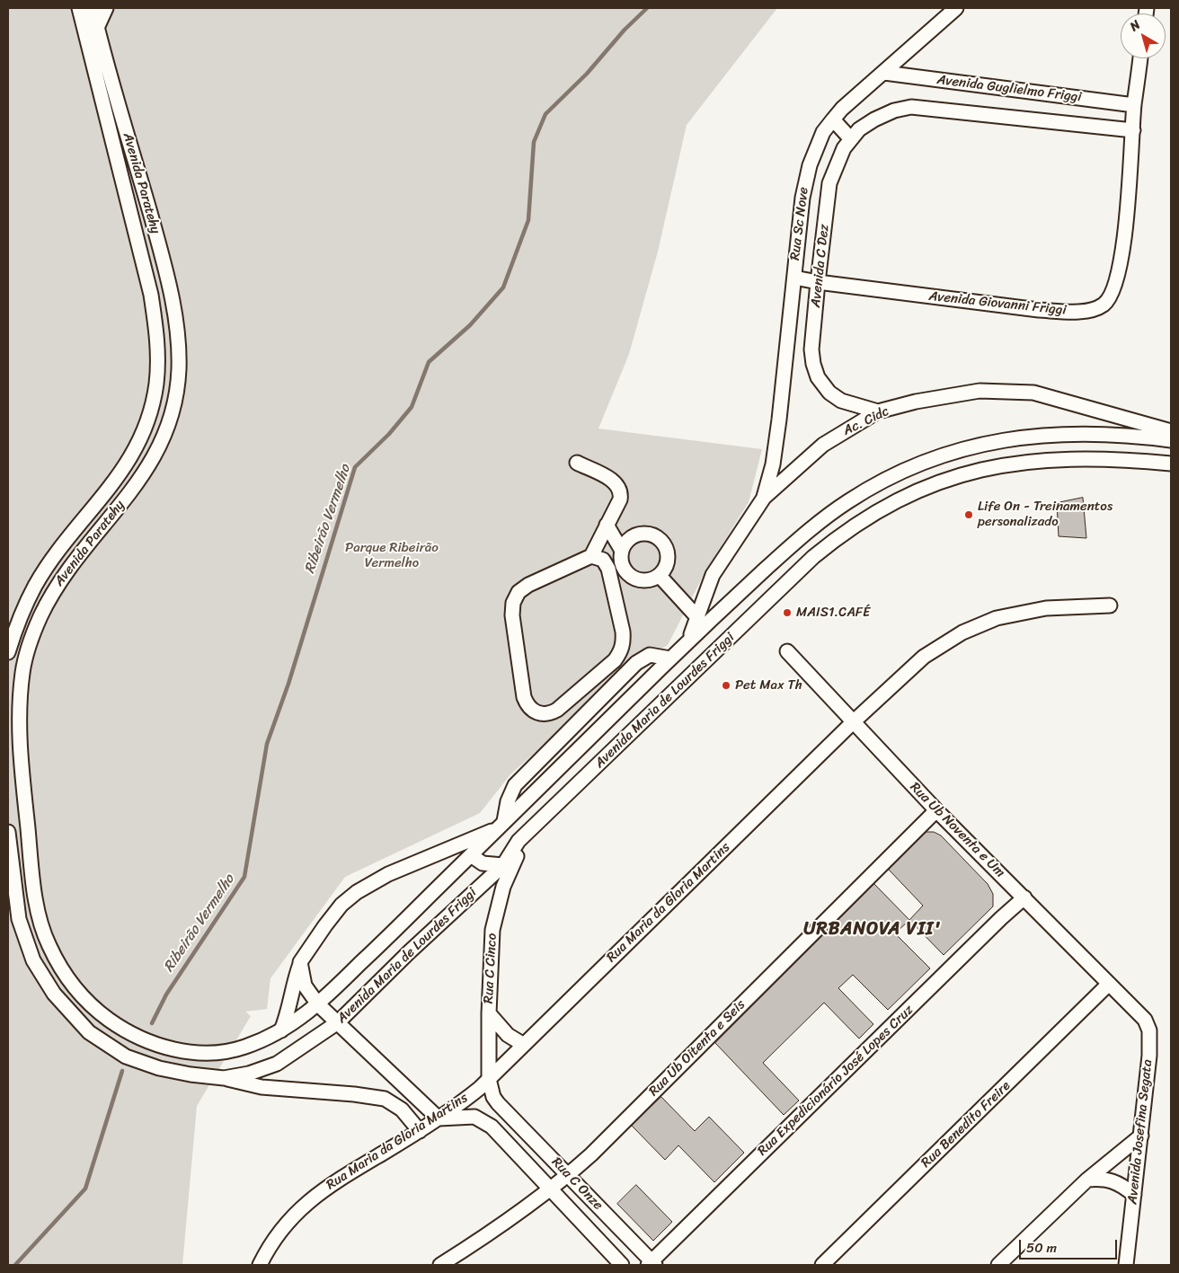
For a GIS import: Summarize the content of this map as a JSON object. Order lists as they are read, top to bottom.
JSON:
{
  "streets": {
    "street": [
      "Avenida Guglielmo Friggi",
      "Avenida Paratehy",
      "Rua Sc Nove",
      "Avenida C Dez",
      "Avenida Giovanni Friggi",
      "Ac. Cidc",
      "Avenida Maria de Lourdes Friggi",
      "Rua Ub Noventa e Um",
      "Rua Maria da Gloria Martins",
      "Rua C Cinco",
      "Rua Ub Oitenta e Seis",
      "Rua Expedicionário José Lopes Cruz",
      "Rua Benedito Freire",
      "Avenida Josefina Segata",
      "Rua C Onze"
    ]
  },
  "crossings": [
    ["Avenida Guglielmo Friggi", "Rua Sc Nove"],
    ["Avenida Guglielmo Friggi", "Avenida C Dez"],
    ["Avenida Guglielmo Friggi", "Avenida Giovanni Friggi"],
    ["Avenida Paratehy", "Avenida Maria de Lourdes Friggi"],
    ["Rua Sc Nove", "Avenida Giovanni Friggi"],
    ["Rua Sc Nove", "Ac. Cidc"],
    ["Avenida C Dez", "Avenida Giovanni Friggi"],
    ["Avenida C Dez", "Ac. Cidc"],
    ["Ac. Cidc", "Avenida Maria de Lourdes Friggi"],
    ["Avenida Maria de Lourdes Friggi", "Rua C Cinco"],
    ["Rua Ub Noventa e Um", "Rua Maria da Gloria Martins"],
    ["Rua Ub Noventa e Um", "Rua Ub Oitenta e Seis"],
    ["Rua Ub Noventa e Um", "Rua Expedicionário José Lopes Cruz"],
    ["Rua Ub Noventa e Um", "Rua Benedito Freire"],
    ["Rua Ub Noventa e Um", "Avenida Josefina Segata"],
    ["Rua Maria da Gloria Martins", "Rua C Cinco"],
    ["Rua Maria da Gloria Martins", "Rua C Onze"],
    ["Rua C Cinco", "Rua C Onze"],
    ["Rua Ub Oitenta e Seis", "Rua C Onze"],
    ["Rua Expedicionário José Lopes Cruz", "Rua C Onze"]
  ],
  "districts": ["URBANOVA VII'"],
  "water": ["Ribeirão Vermelho"],
  "parks": ["Parque Ribeirão Vermelho"],
  "places": ["Life On - Treinamentos personalizado", "MAIS1.CAFÉ", "Pet Max Th"],
  "scale_bar": "50 m",
  "north": "top left"
}
